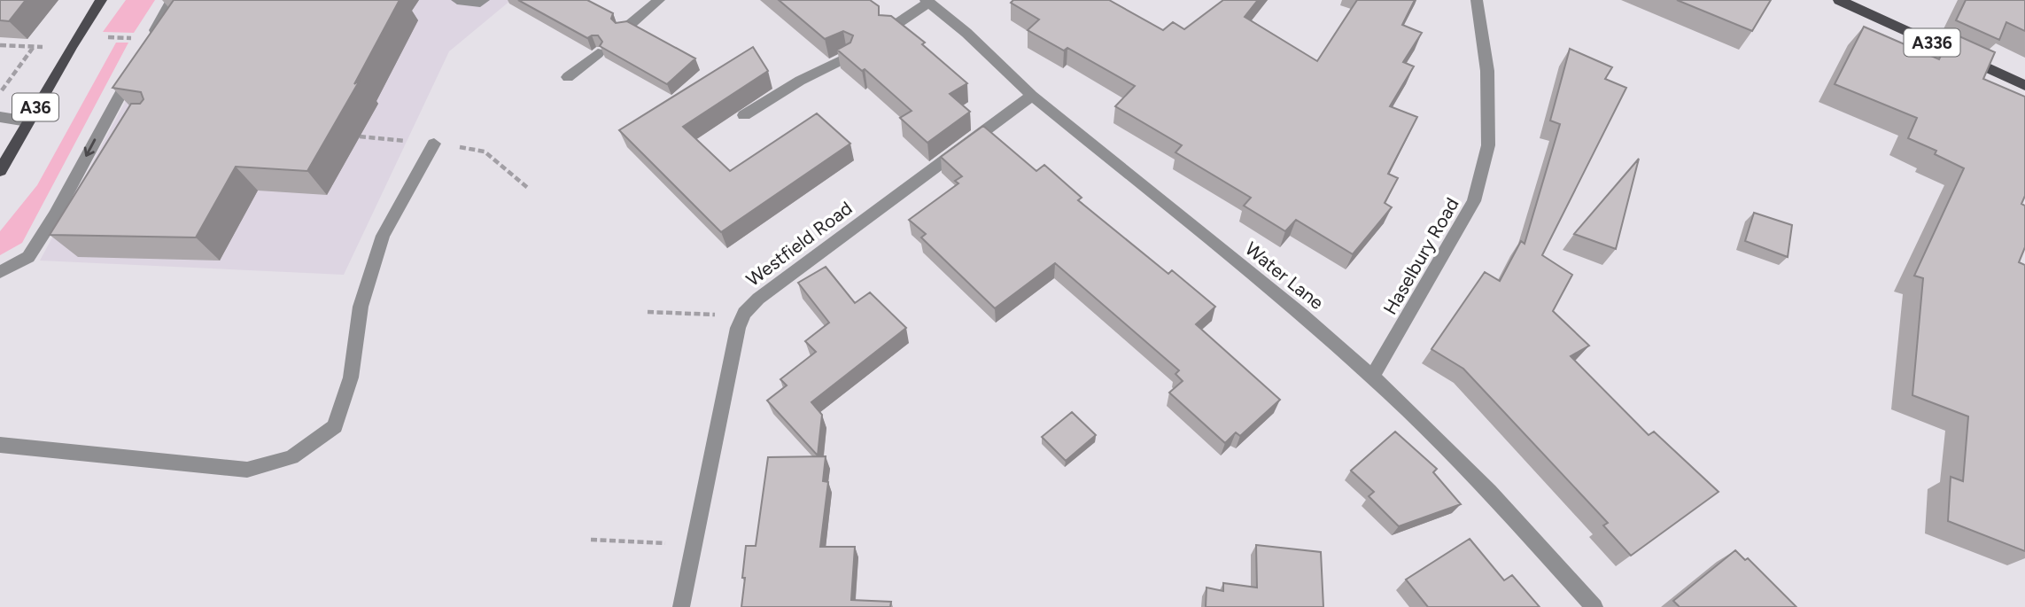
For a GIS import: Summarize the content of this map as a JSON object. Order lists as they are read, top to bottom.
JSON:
{
  "streets": {
    "main road": ["A336", "A36"],
    "street": ["Westfield Road", "Haselbury Road", "Water Lane"]
  },
  "crossings": [
    ["Westfield Road", "Water Lane"],
    ["Haselbury Road", "Water Lane"]
  ]
}
